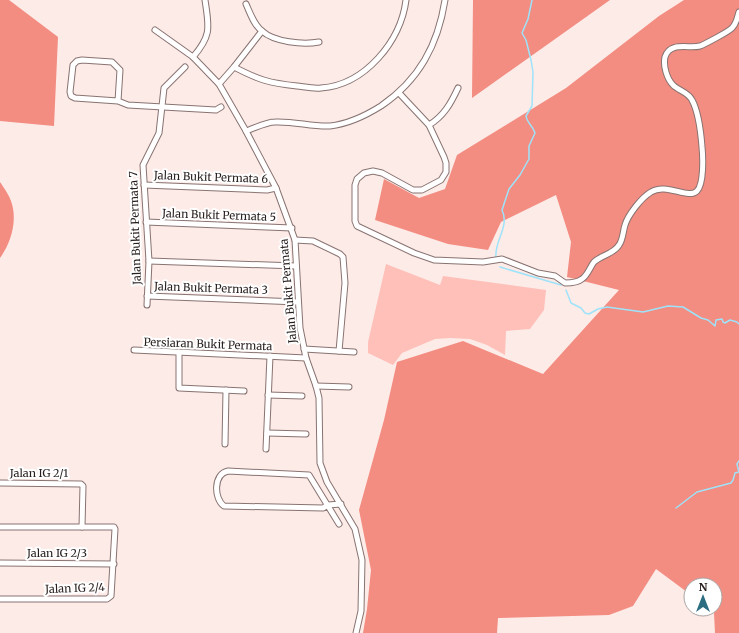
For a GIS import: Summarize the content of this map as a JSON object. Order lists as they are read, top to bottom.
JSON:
{
  "streets": {
    "street": [
      "Jalan Bukit Permata 6",
      "Jalan Bukit Permata 5",
      "Jalan Bukit Permata 7",
      "Jalan Bukit Permata 3",
      "Jalan Bukit Permata",
      "Persiaran Bukit Permata",
      "Jalan IG 2/1",
      "Jalan IG 2/3",
      "Jalan IG 2/4"
    ]
  },
  "crossings": [
    ["Jalan Bukit Permata 6", "Jalan Bukit Permata 7"],
    ["Jalan Bukit Permata 6", "Jalan Bukit Permata"],
    ["Jalan Bukit Permata 5", "Jalan Bukit Permata 7"],
    ["Jalan Bukit Permata 5", "Jalan Bukit Permata"],
    ["Jalan Bukit Permata 7", "Jalan Bukit Permata 3"],
    ["Jalan Bukit Permata 3", "Jalan Bukit Permata"],
    ["Jalan Bukit Permata", "Persiaran Bukit Permata"],
    ["Jalan IG 2/1", "Jalan IG 2/4"],
    ["Jalan IG 2/3", "Jalan IG 2/4"]
  ],
  "north": "top"
}
